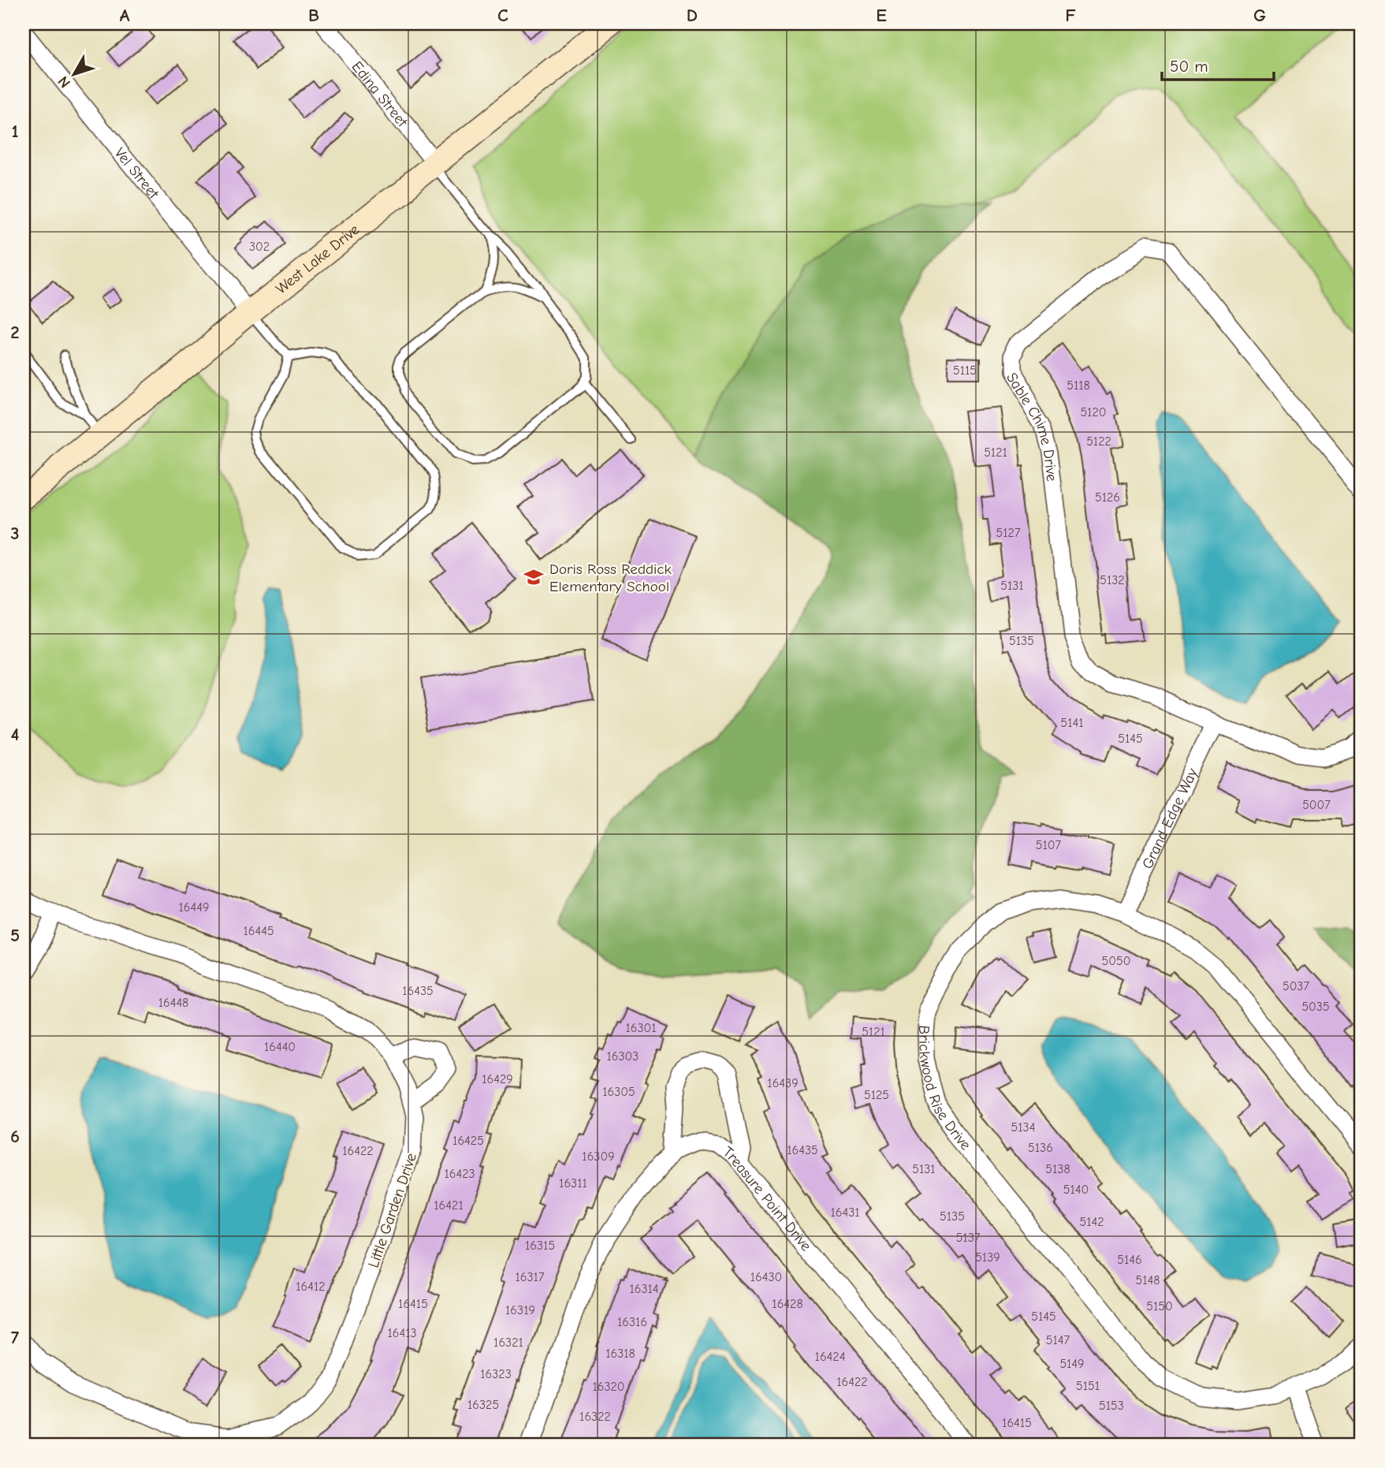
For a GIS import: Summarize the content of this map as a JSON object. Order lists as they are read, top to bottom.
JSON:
{
  "streets": {
    "street": [
      "Edina Street",
      "Vel Street",
      "West Lake Drive",
      "Sable Chime Drive",
      "Grand Edge Way",
      "Brickwood Rise Drive",
      "Treasure Point Drive",
      "Little Garden Drive"
    ]
  },
  "crossings": [
    ["Edina Street", "West Lake Drive"],
    ["Vel Street", "West Lake Drive"],
    ["Sable Chime Drive", "Grand Edge Way"],
    ["Grand Edge Way", "Brickwood Rise Drive"]
  ],
  "places": {
    "school or university": ["Doris Ross Reddick Elementary School"]
  },
  "house_numbers": [
    "302",
    "5115",
    "5118",
    "5120",
    "5122",
    "5121",
    "5126",
    "5127",
    "5132",
    "5131",
    "5135",
    "5141",
    "5145",
    "5007",
    "5107",
    "16449",
    "16445",
    "5050",
    "5037",
    "16435",
    "16448",
    "5035",
    "16301",
    "5121",
    "16440",
    "16303",
    "16429",
    "16439",
    "16305",
    "5125",
    "5134",
    "16425",
    "5136",
    "16435",
    "16422",
    "16309",
    "5131",
    "5138",
    "16423",
    "16311",
    "5140",
    "16421",
    "16431",
    "5135",
    "5142",
    "5137",
    "16315",
    "5139",
    "5146",
    "16317",
    "16430",
    "5148",
    "16412",
    "16314",
    "16415",
    "16428",
    "5150",
    "16319",
    "5145",
    "16316",
    "16413",
    "5147",
    "16321",
    "16318",
    "16424",
    "5149",
    "16323",
    "16422",
    "5151",
    "16320",
    "16325",
    "5153",
    "16322",
    "16415"
  ],
  "scale_bar": "50 m",
  "north": "bottom left",
  "grid": {
    "columns": [
      "A",
      "B",
      "C",
      "D",
      "E",
      "F",
      "G"
    ],
    "rows": [
      "1",
      "2",
      "3",
      "4",
      "5",
      "6",
      "7"
    ]
  }
}
